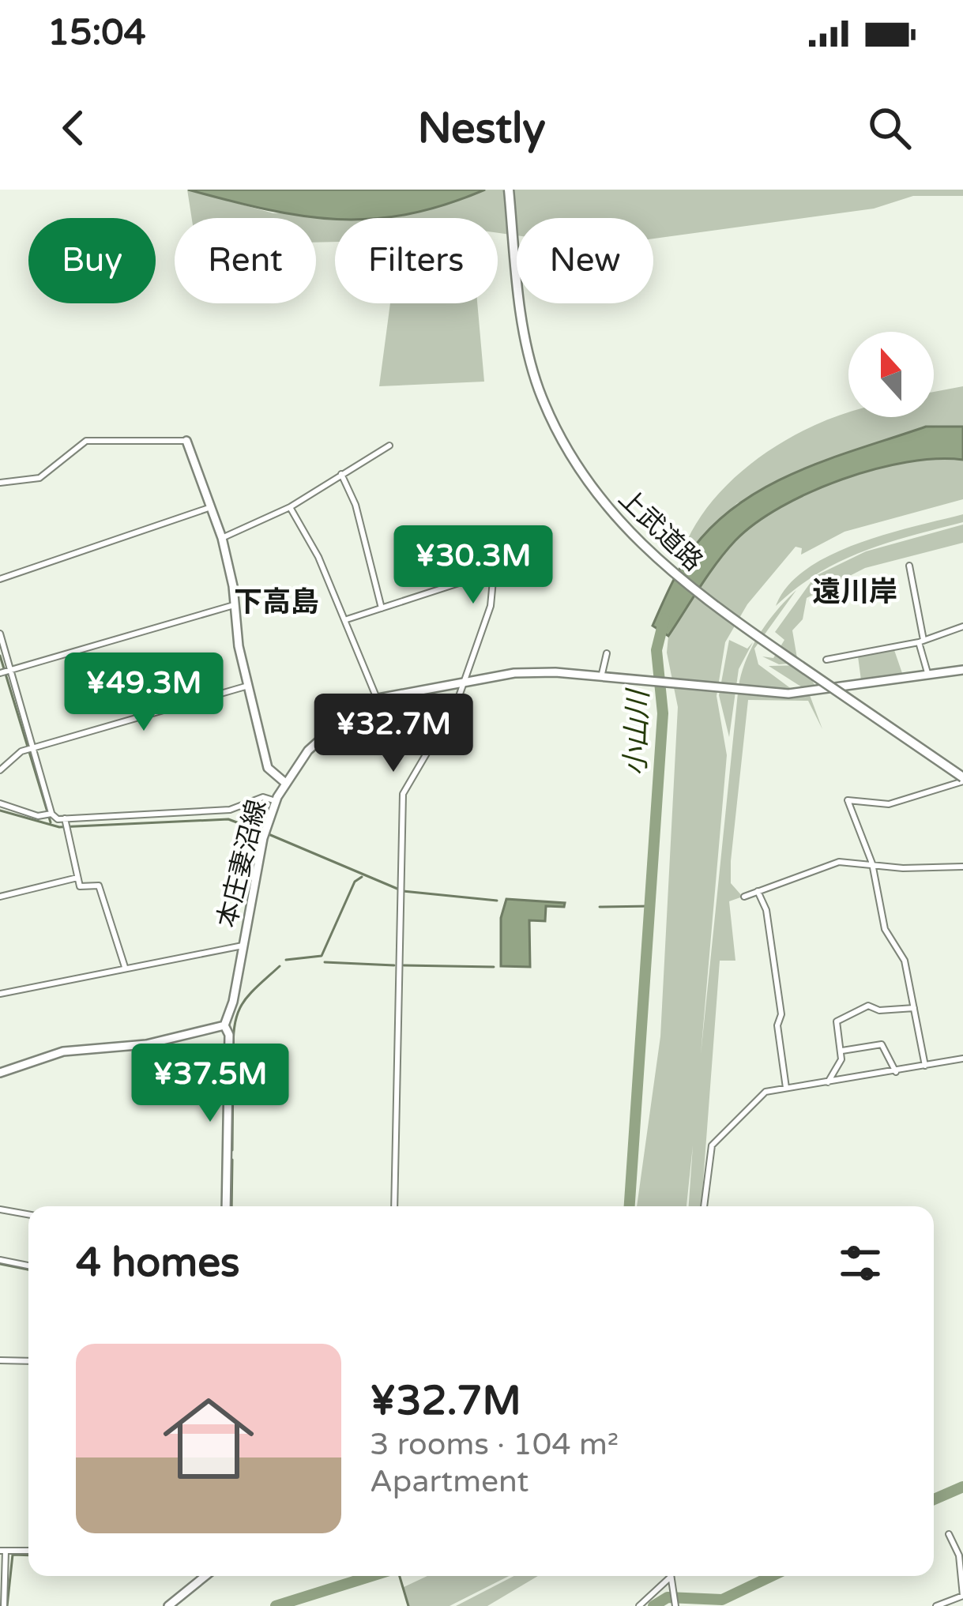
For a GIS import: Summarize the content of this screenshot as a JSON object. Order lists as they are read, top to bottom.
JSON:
{
  "streets": {
    "highway": ["上武道路"],
    "main road": ["本庄妻沼線"]
  },
  "districts": ["遠川岸", "下高島"],
  "water": ["小山川"],
  "north": "top",
  "page": {
    "status": "15:04",
    "header": "Nestly",
    "chip": [
      "Buy",
      "Rent",
      "Filters",
      "New"
    ],
    "price": [
      "¥30.3M",
      "¥49.3M",
      "¥32.7M",
      "¥37.5M"
    ],
    "heading": "4 homes",
    "list": [
      {
        "name": "¥32.7M",
        "note": "3 rooms · 104 m² · Apartment"
      }
    ]
  }
}
